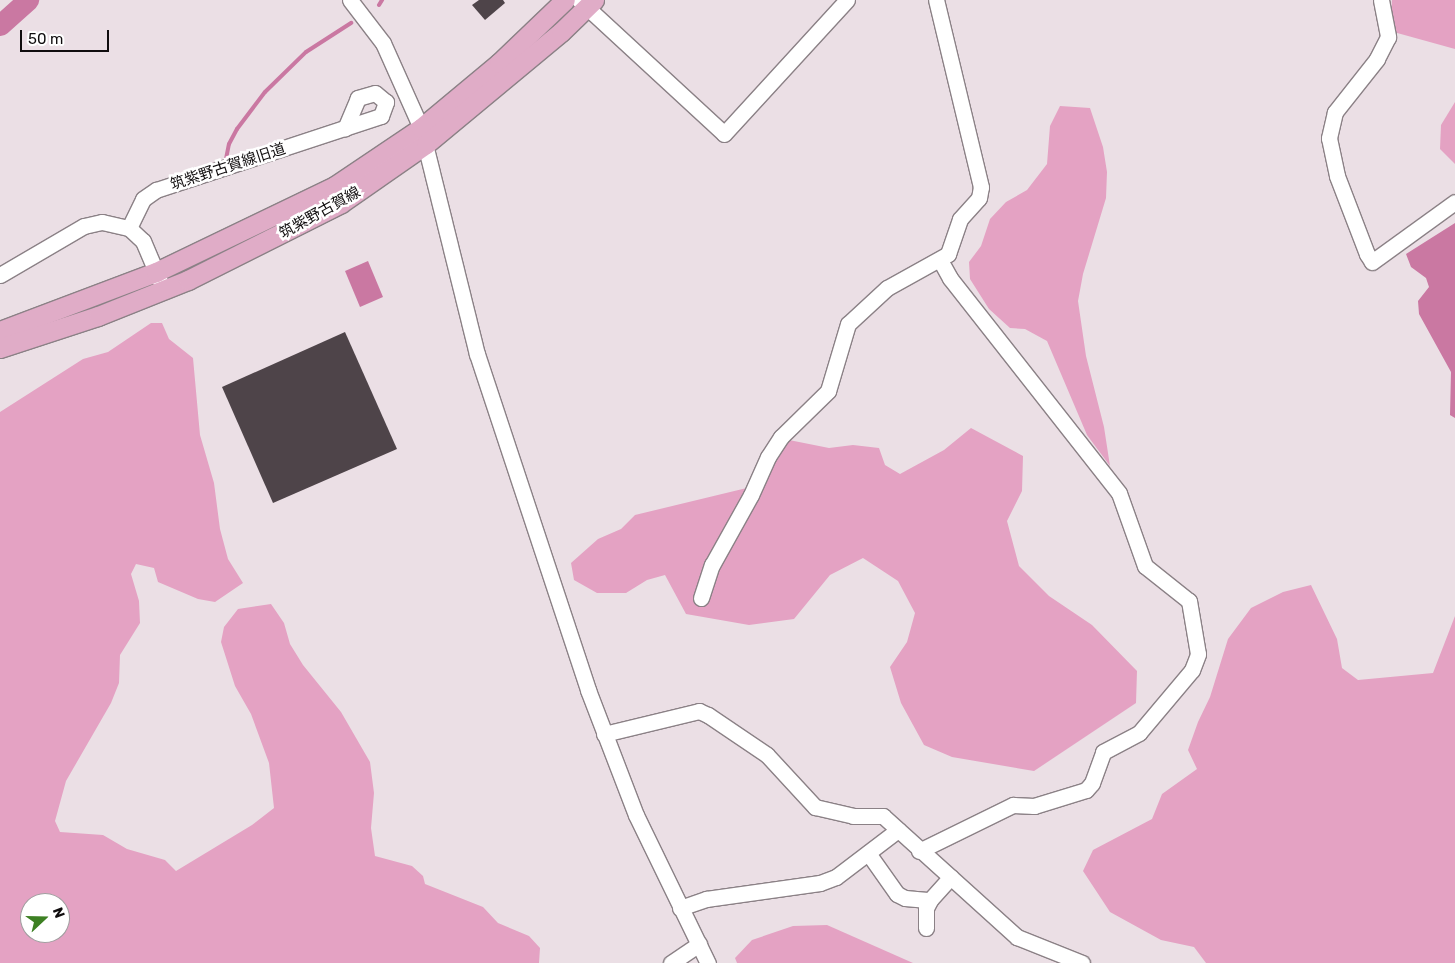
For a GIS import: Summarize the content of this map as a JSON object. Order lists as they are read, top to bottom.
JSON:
{
  "streets": {
    "main road": ["筑紫野古賀線"],
    "street": ["筑紫野古賀線旧道"]
  },
  "scale_bar": "50 m",
  "north": "right"
}
